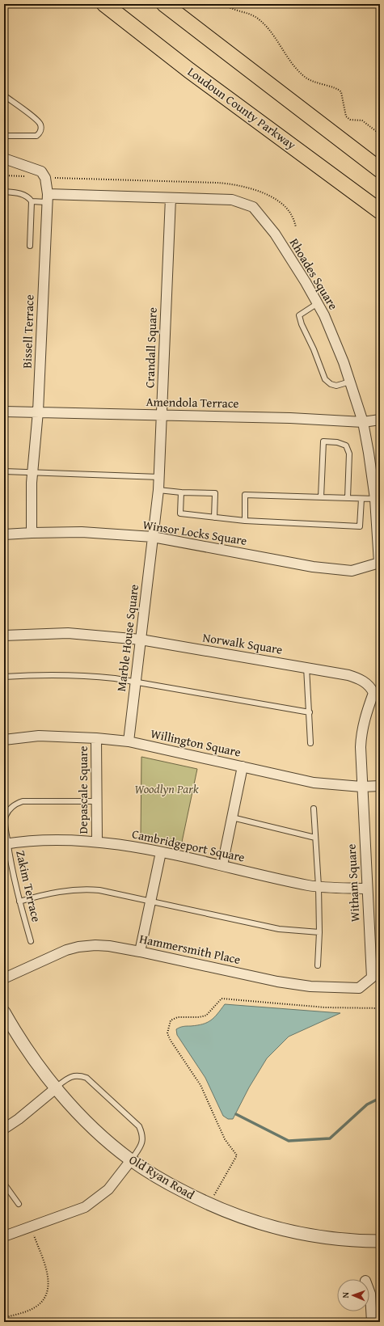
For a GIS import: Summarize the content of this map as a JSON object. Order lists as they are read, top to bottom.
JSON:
{
  "streets": {
    "main road": ["Loudoun County Parkway"],
    "street": [
      "Rhoades Square",
      "Bissell Terrace",
      "Crandall Square",
      "Amendola Terrace",
      "Winsor Locks Square",
      "Marble House Square",
      "Norwalk Square",
      "Willington Square",
      "Depascale Square",
      "Cambridgeport Square",
      "Witham Square",
      "Hammersmith Place",
      "Old Ryan Road"
    ],
    "lane": ["Zakim Terrace"]
  },
  "crossings": [
    ["Rhoades Square", "Bissell Terrace"],
    ["Rhoades Square", "Crandall Square"],
    ["Rhoades Square", "Amendola Terrace"],
    ["Rhoades Square", "Winsor Locks Square"],
    ["Bissell Terrace", "Amendola Terrace"],
    ["Bissell Terrace", "Winsor Locks Square"],
    ["Crandall Square", "Amendola Terrace"],
    ["Crandall Square", "Winsor Locks Square"],
    ["Crandall Square", "Marble House Square"],
    ["Winsor Locks Square", "Marble House Square"],
    ["Marble House Square", "Norwalk Square"],
    ["Marble House Square", "Willington Square"],
    ["Norwalk Square", "Willington Square"],
    ["Norwalk Square", "Witham Square"],
    ["Willington Square", "Depascale Square"],
    ["Willington Square", "Witham Square"],
    ["Depascale Square", "Cambridgeport Square"],
    ["Depascale Square", "Zakim Terrace"],
    ["Cambridgeport Square", "Witham Square"],
    ["Cambridgeport Square", "Zakim Terrace"],
    ["Witham Square", "Hammersmith Place"]
  ],
  "parks": ["Woodlyn Park"],
  "north": "left"
}
